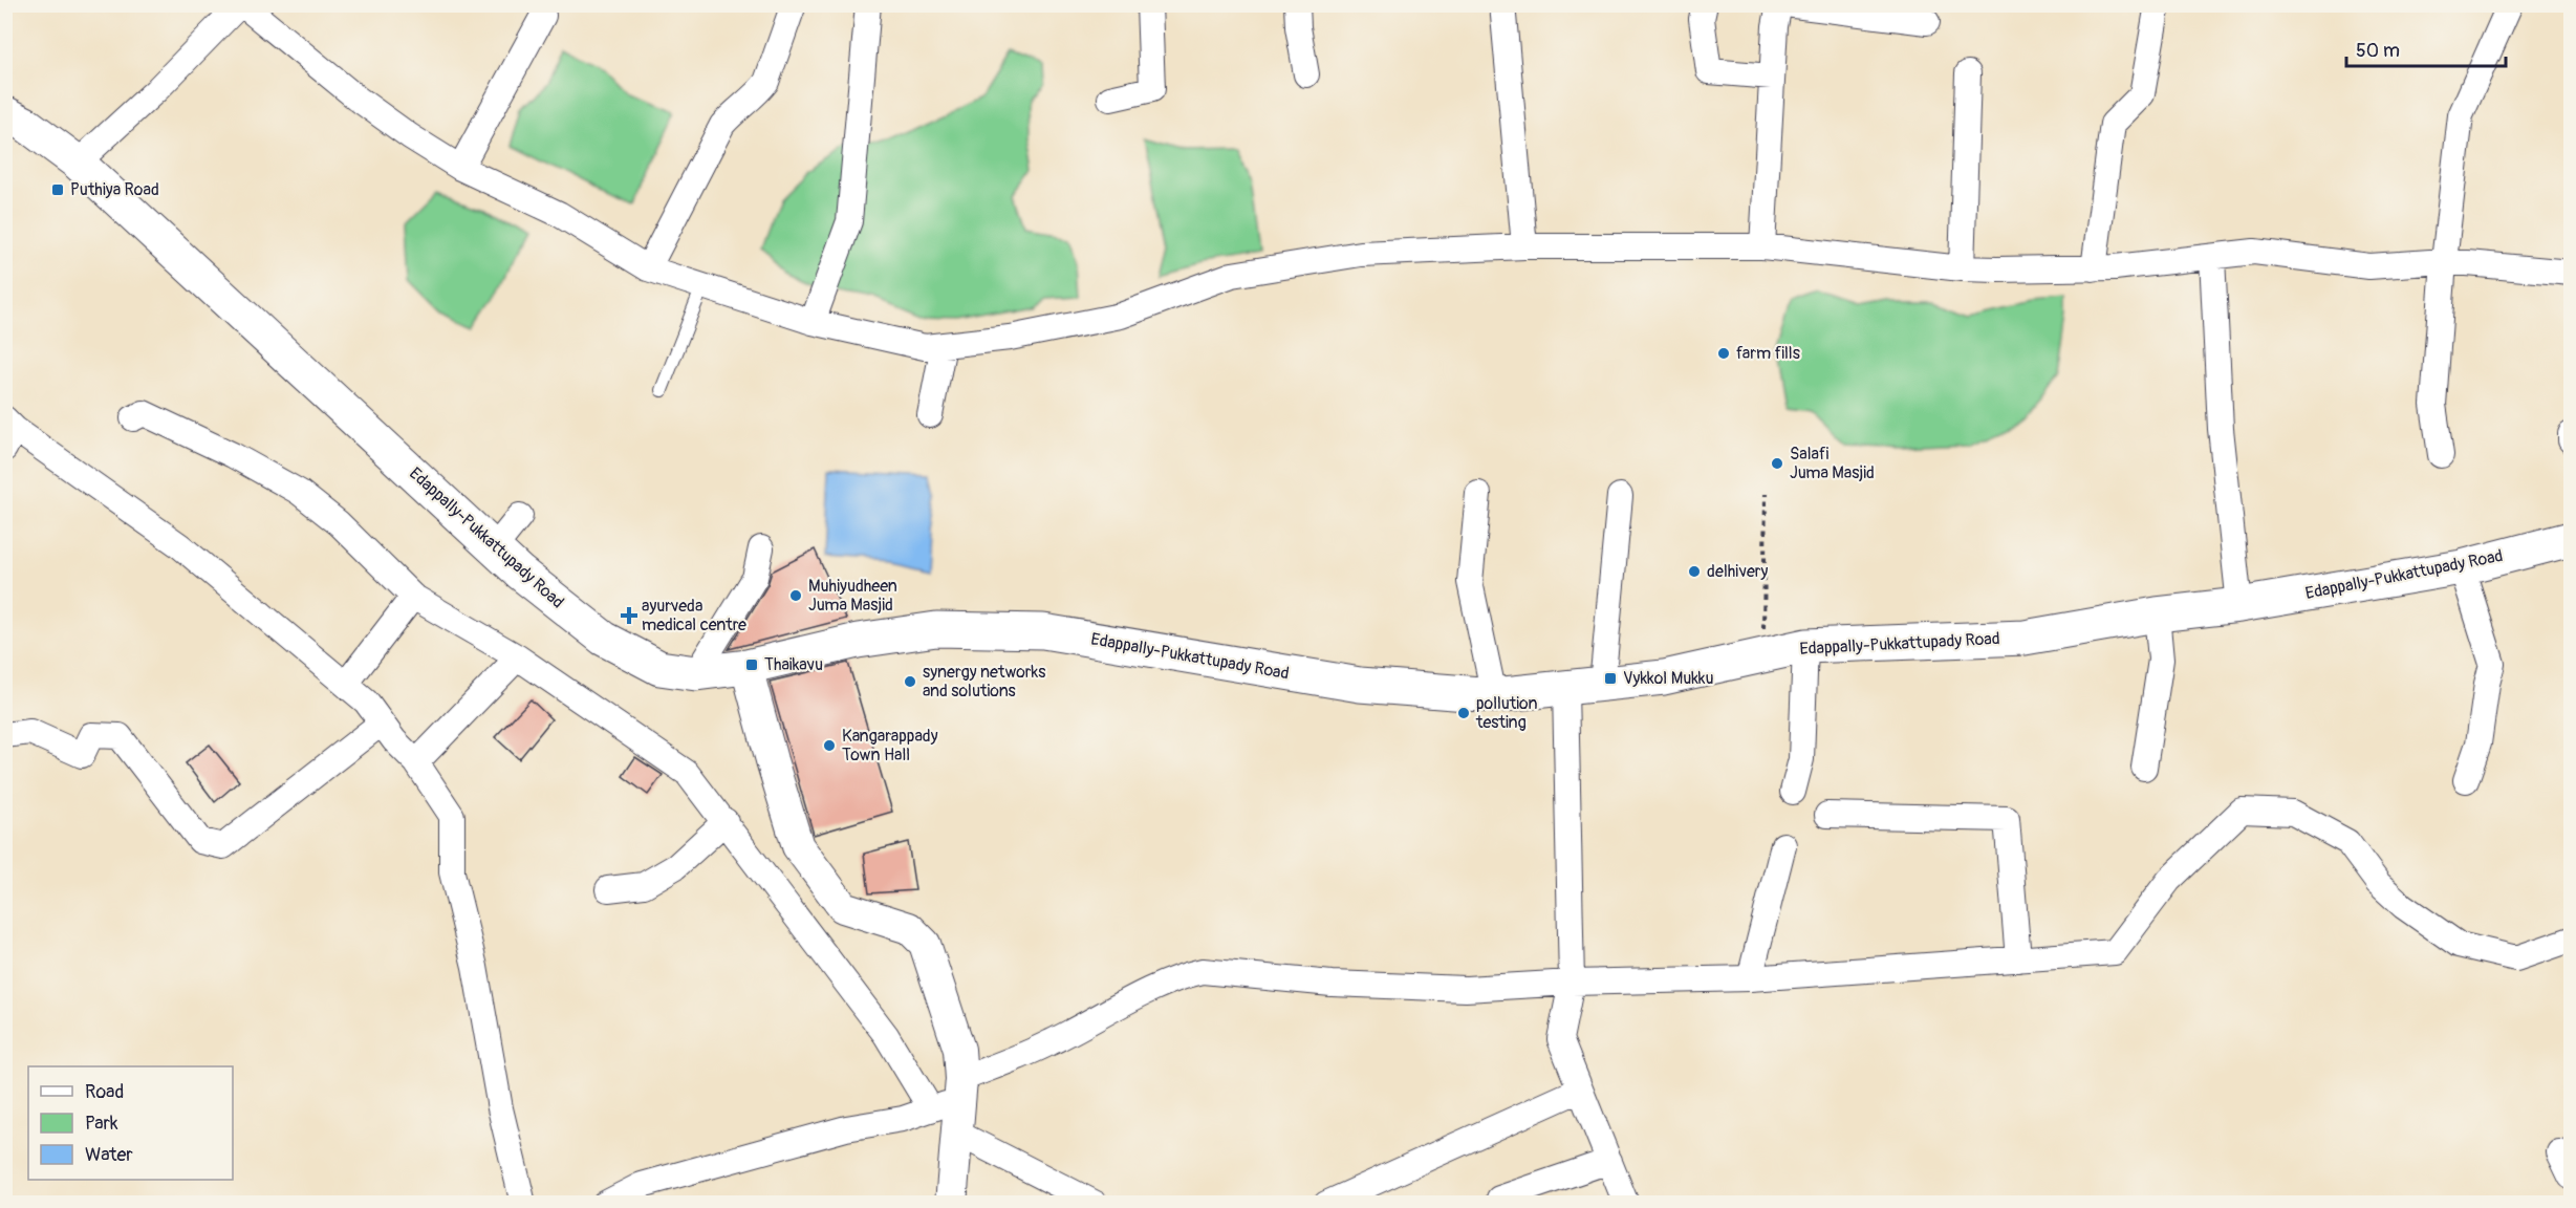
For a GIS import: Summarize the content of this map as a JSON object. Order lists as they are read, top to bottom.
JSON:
{
  "streets": {
    "main road": ["Edappally-Pukkattupady Road"]
  },
  "places": {
    "transit": ["Puthiya Road", "Thaikavu", "Vykkol Mukku"],
    "other": [
      "farm fills",
      "Salafi Juma Masjid",
      "delhivery",
      "Muhiyudheen Juma Masjid",
      "synergy networks and solutions",
      "pollution testing",
      "Kangarappady Town Hall"
    ],
    "health": ["ayurveda medical centre"]
  },
  "legend": ["Road", "Park", "Water"],
  "scale_bar": "50 m"
}
